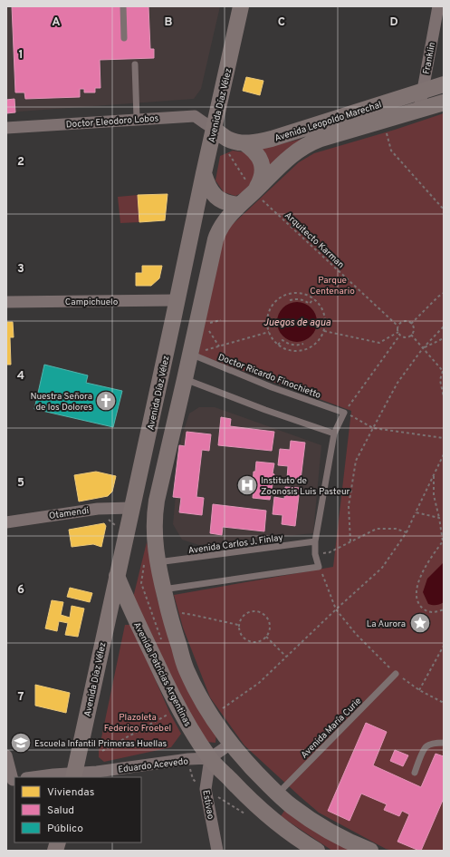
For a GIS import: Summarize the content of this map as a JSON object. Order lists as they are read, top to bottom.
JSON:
{
  "streets": {
    "main road": ["Avenida Díaz Vélez", "Avenida Leopoldo Marechal", "Avenida Patricias Argentinas"],
    "street": [
      "Franklin",
      "Doctor Eleodoro Lobos",
      "Campichuelo",
      "Otamendi",
      "Eduardo Acevedo",
      "Estivao"
    ],
    "lane": ["Doctor Ricardo Finochietto", "Avenida Carlos J. Finlay", "Avenida María Curie"],
    "path": ["Arquitecto Karman"]
  },
  "crossings": [
    ["Franklin", "Avenida Leopoldo Marechal"],
    ["Avenida Díaz Vélez", "Doctor Eleodoro Lobos"],
    ["Avenida Díaz Vélez", "Avenida Leopoldo Marechal"],
    ["Avenida Díaz Vélez", "Arquitecto Karman"],
    ["Avenida Díaz Vélez", "Campichuelo"],
    ["Avenida Díaz Vélez", "Otamendi"],
    ["Avenida Díaz Vélez", "Avenida Patricias Argentinas"],
    ["Avenida Díaz Vélez", "Eduardo Acevedo"],
    ["Doctor Eleodoro Lobos", "Avenida Leopoldo Marechal"],
    ["Doctor Eleodoro Lobos", "Arquitecto Karman"],
    ["Avenida Leopoldo Marechal", "Arquitecto Karman"],
    ["Avenida Patricias Argentinas", "Eduardo Acevedo"],
    ["Avenida Patricias Argentinas", "Estivao"],
    ["Eduardo Acevedo", "Estivao"]
  ],
  "water": ["Juegos de agua"],
  "parks": ["Parque Centenario", "Plazoleta Federico Froebel"],
  "places": {
    "church": ["Nuestra Señora de los Dolores"],
    "hospital": ["Instituto de Zoonosis Luis Pasteur"],
    "place": ["La Aurora"],
    "school or university": ["Escuela Infantil Primeras Huellas"]
  },
  "legend": ["Viviendas", "Salud", "Público"],
  "grid": {
    "columns": [
      "A",
      "B",
      "C",
      "D"
    ],
    "rows": [
      "1",
      "2",
      "3",
      "4",
      "5",
      "6",
      "7"
    ]
  }
}
